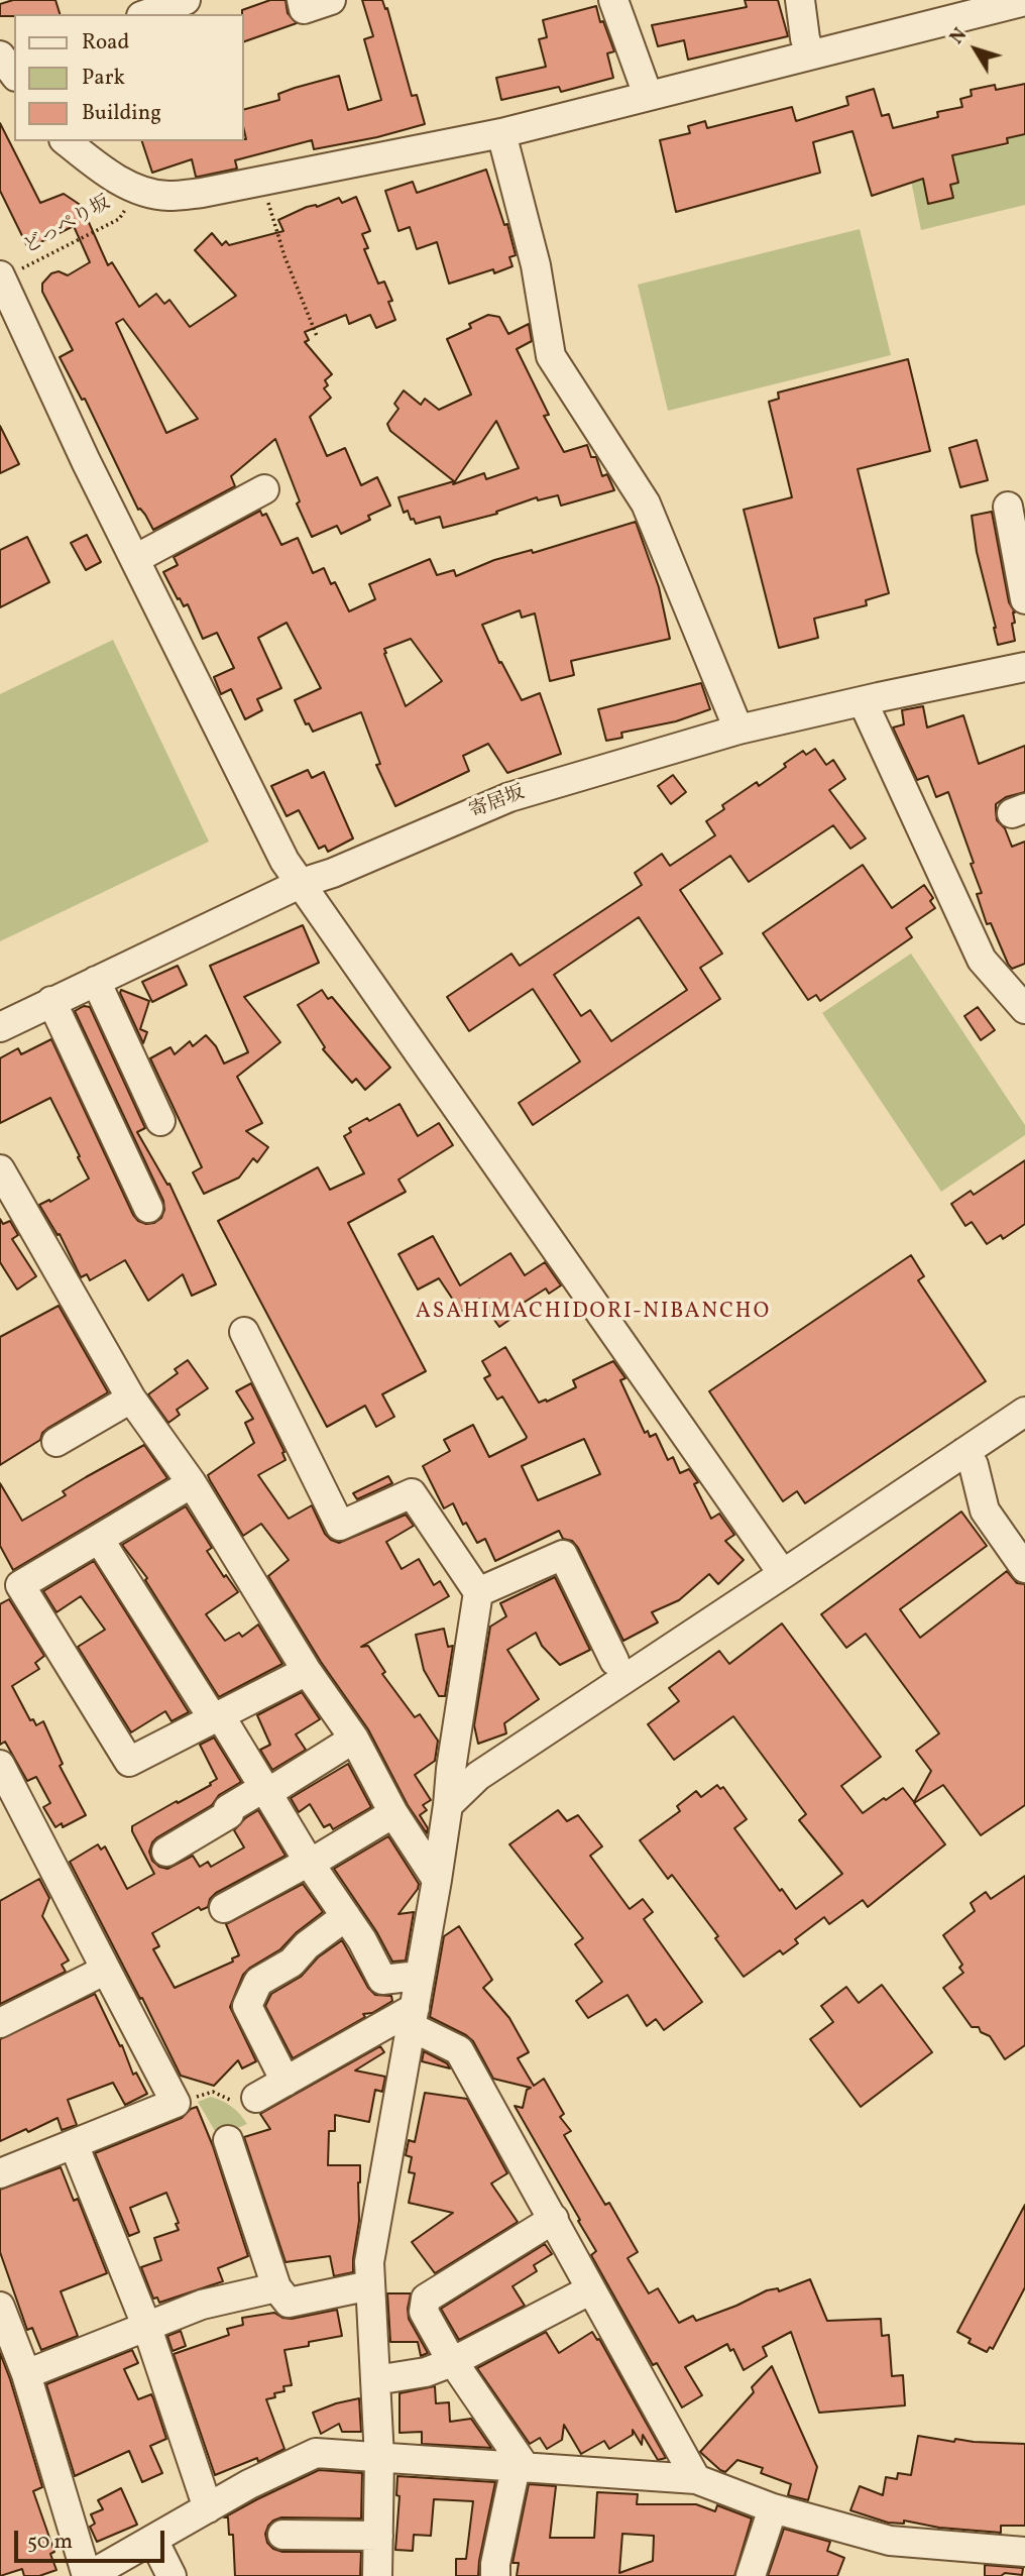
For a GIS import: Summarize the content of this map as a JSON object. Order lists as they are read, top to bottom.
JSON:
{
  "streets": {
    "street": ["寄居坂"],
    "path": ["どっぺり坂"]
  },
  "districts": ["ASAHIMACHIDORI-NIBANCHO"],
  "legend": ["Road", "Park", "Building"],
  "scale_bar": "50 m",
  "north": "top left"
}
